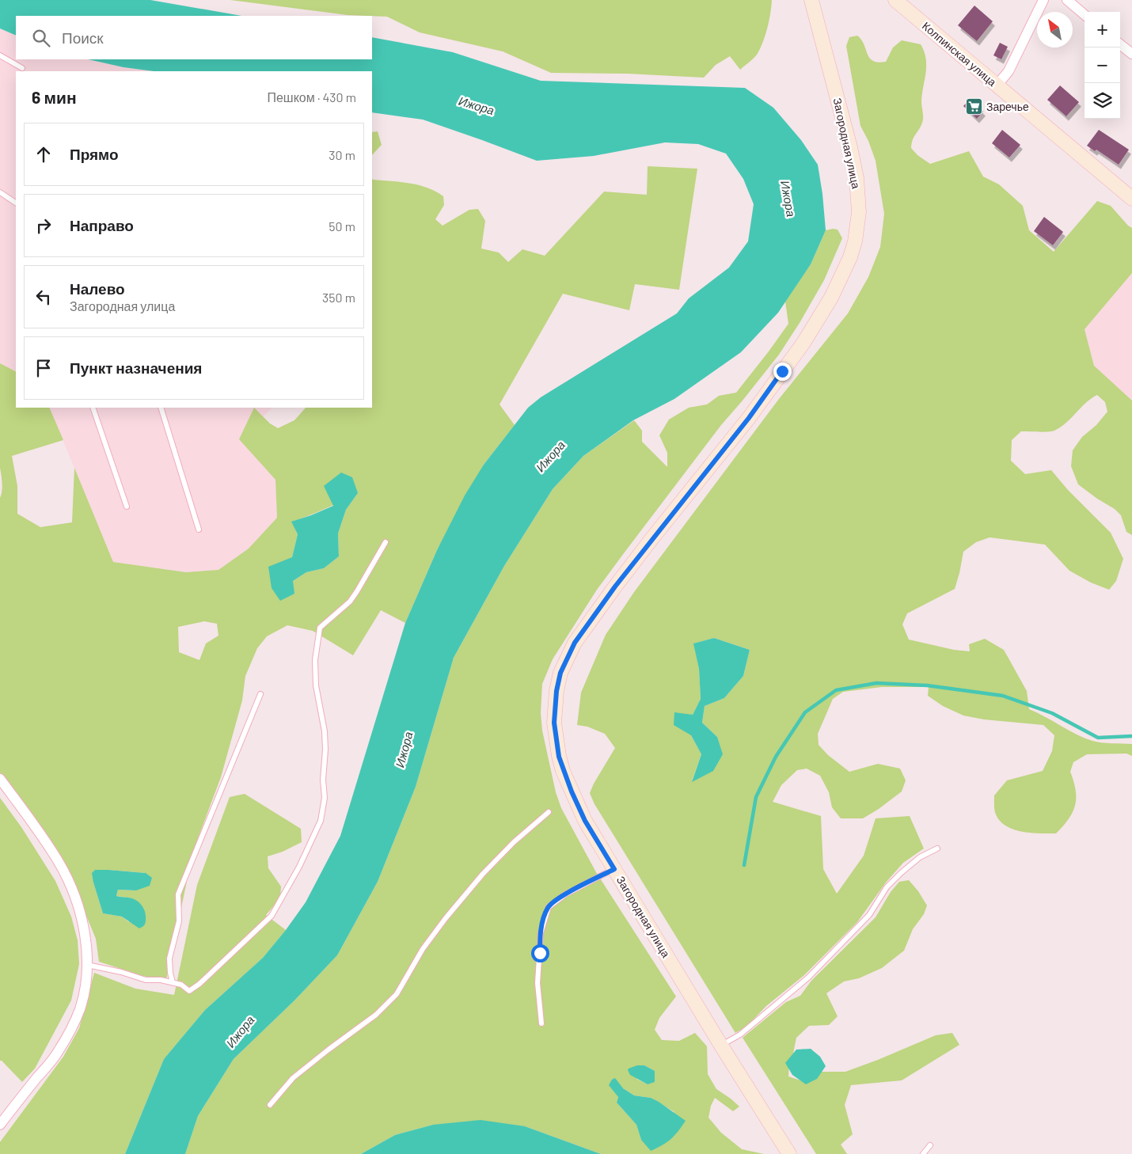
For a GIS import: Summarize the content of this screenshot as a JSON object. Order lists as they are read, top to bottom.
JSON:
{
  "streets": {
    "main road": ["Колпинская улица", "Загородная улица"]
  },
  "water": ["Ижора"],
  "places": {
    "supermarket": ["Заречье"]
  },
  "north": "top left",
  "page": {
    "map_buttons": ["+", "−"],
    "search": "Поиск",
    "heading": ["6 мин", "Пешком · 430 m"],
    "list": [
      ["Прямо", "30 m"],
      ["Направо", "50 m"],
      ["Налево", "Загородная улица", "350 m"],
      "Пункт назначения"
    ]
  }
}
